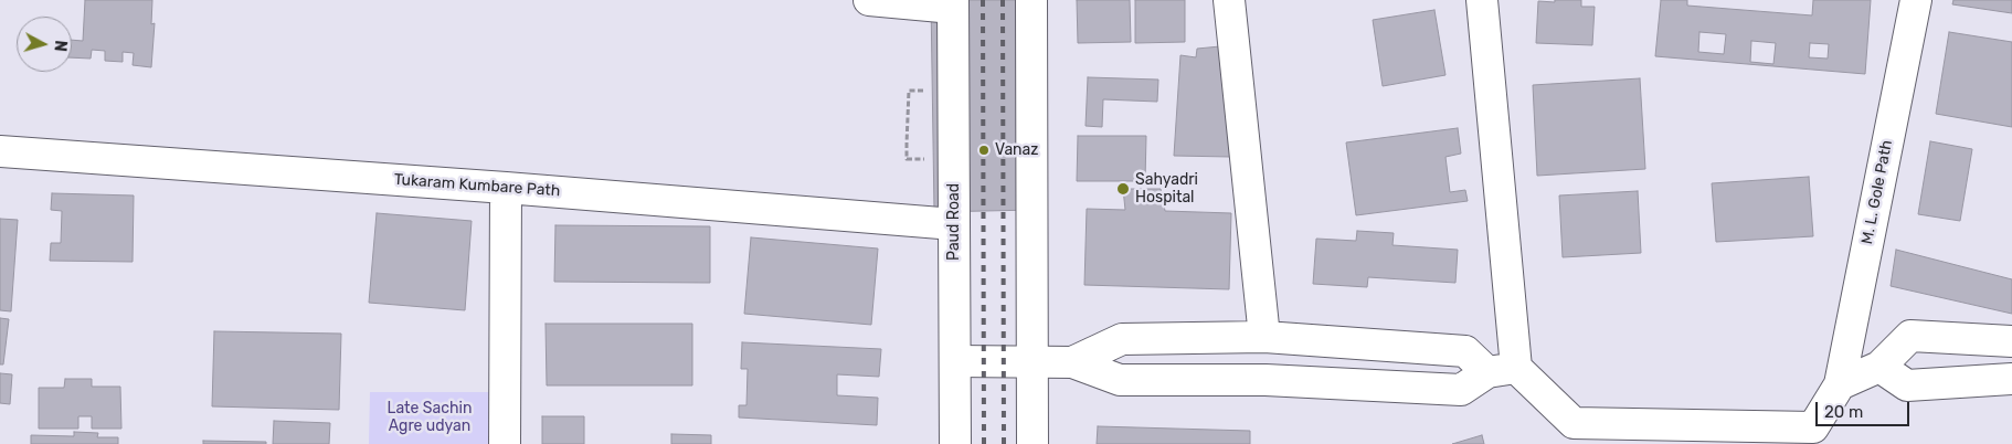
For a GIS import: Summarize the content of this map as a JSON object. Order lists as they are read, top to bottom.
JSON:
{
  "streets": {
    "street": ["Tukaram Kumbare Path", "M. L. Gole Path", "Paud Road"]
  },
  "crossings": [
    ["Tukaram Kumbare Path", "Paud Road"]
  ],
  "parks": ["Late Sachin Agre udyan"],
  "places": ["Vanaz", "Sahyadri Hospital"],
  "scale_bar": "20 m",
  "north": "right"
}
